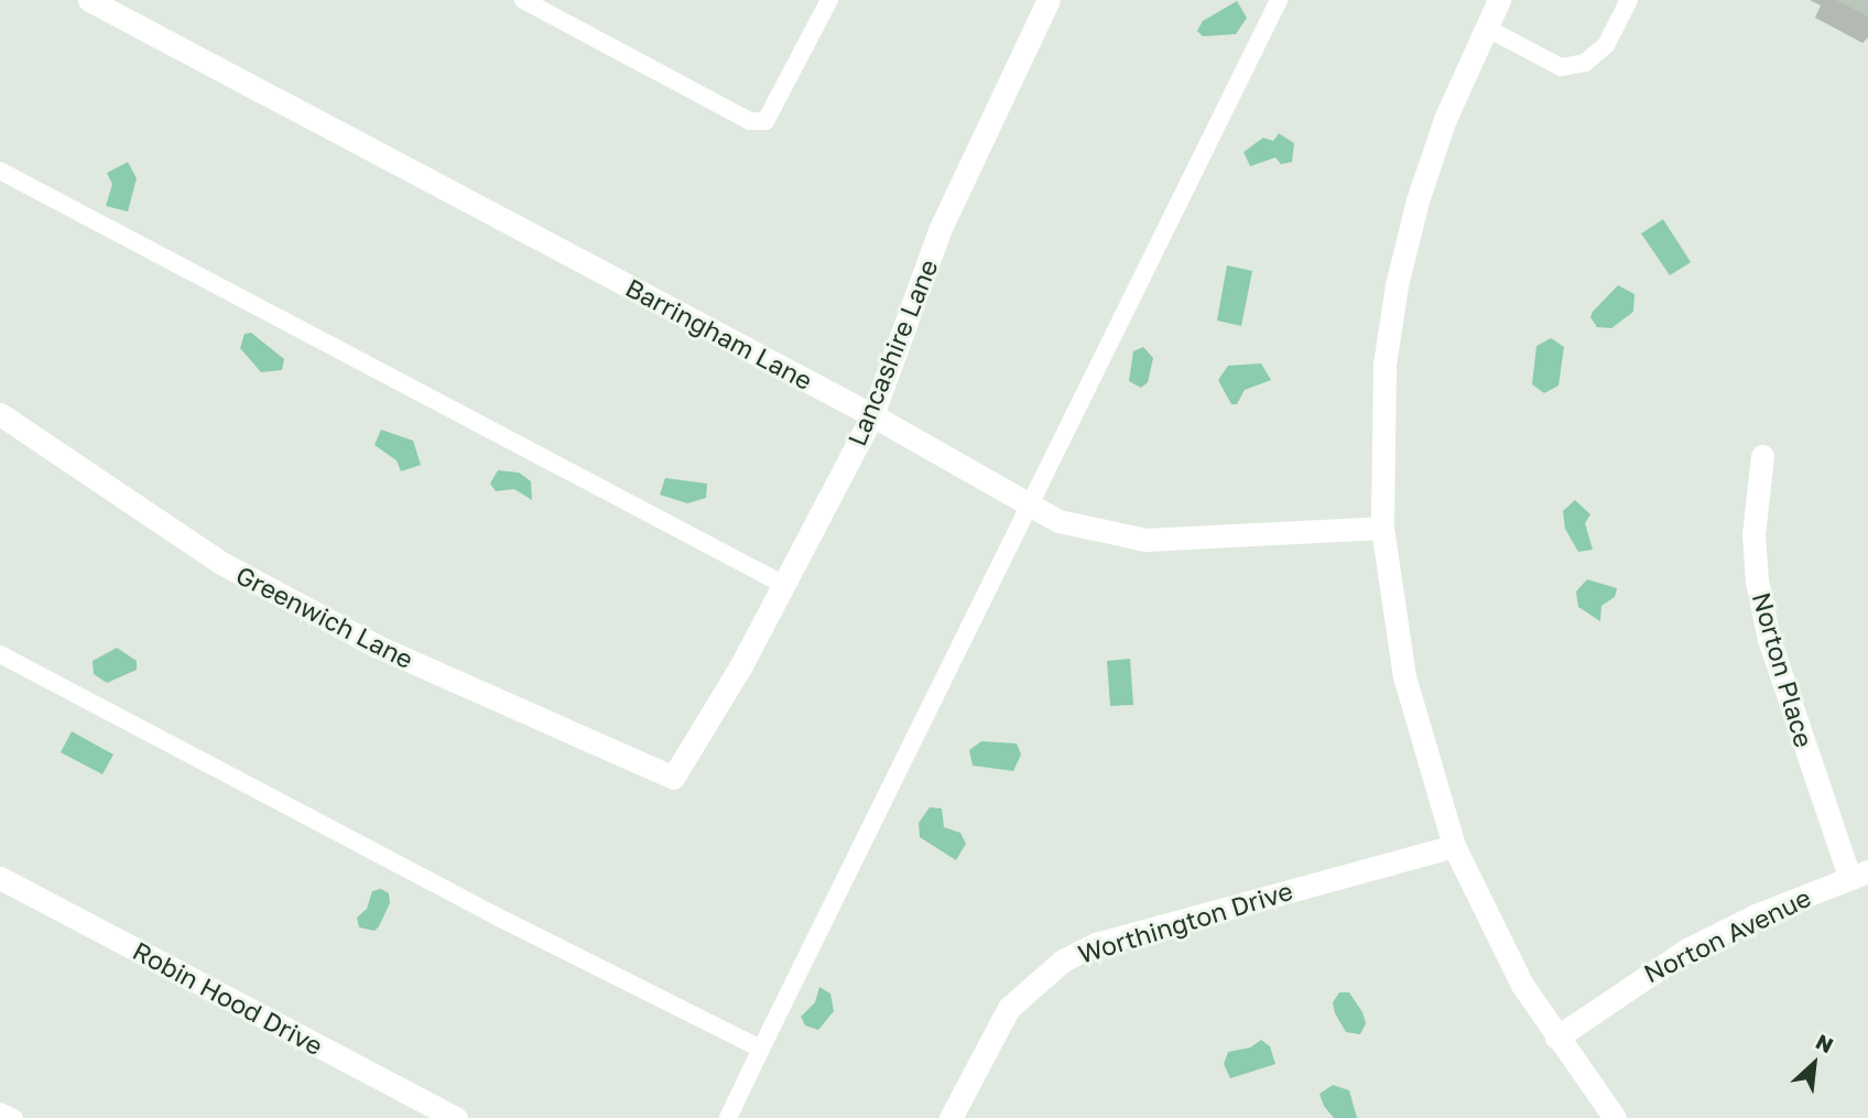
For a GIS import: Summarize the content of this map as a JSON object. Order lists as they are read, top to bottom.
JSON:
{
  "streets": {
    "street": [
      "Barringham Lane",
      "Lancashire Lane",
      "Greenwich Lane",
      "Norton Place",
      "Worthington Drive",
      "Norton Avenue",
      "Robin Hood Drive"
    ]
  },
  "crossings": [
    ["Barringham Lane", "Lancashire Lane"],
    ["Lancashire Lane", "Greenwich Lane"],
    ["Norton Place", "Norton Avenue"]
  ],
  "north": "top right"
}
